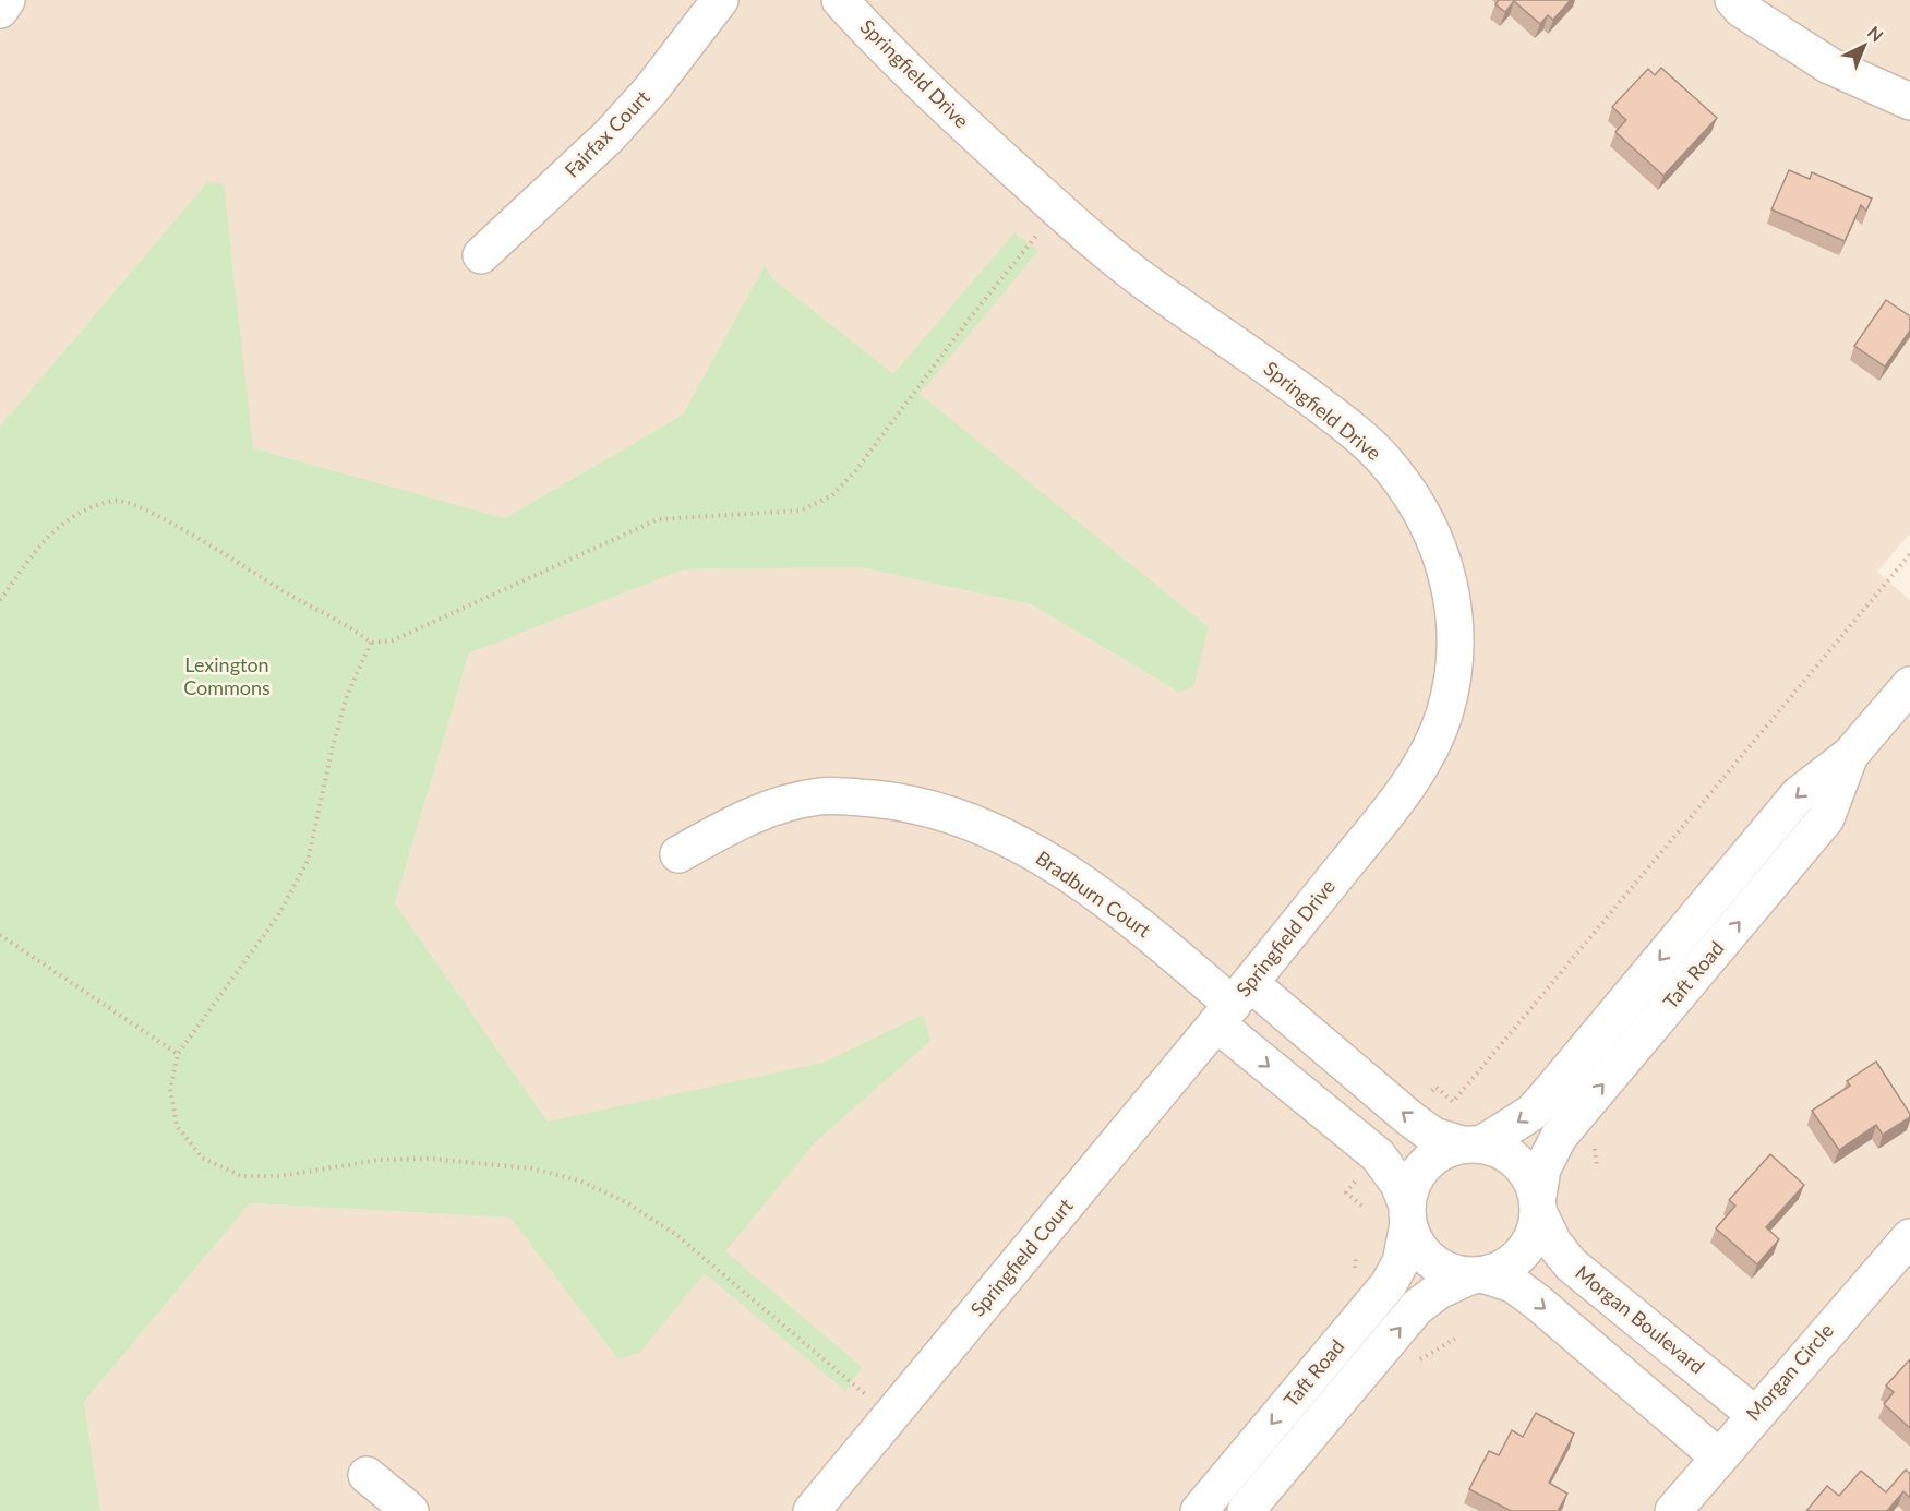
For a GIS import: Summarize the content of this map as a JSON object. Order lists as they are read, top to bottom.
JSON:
{
  "streets": {
    "street": [
      "Springfield Drive",
      "Fairfax Court",
      "Bradburn Court",
      "Taft Road",
      "Springfield Court",
      "Morgan Boulevard",
      "Morgan Circle"
    ]
  },
  "crossings": [
    ["Springfield Drive", "Bradburn Court"],
    ["Springfield Drive", "Springfield Court"],
    ["Bradburn Court", "Springfield Court"],
    ["Taft Road", "Morgan Boulevard"],
    ["Morgan Boulevard", "Morgan Circle"]
  ],
  "parks": ["Lexington Commons"],
  "north": "top right"
}
